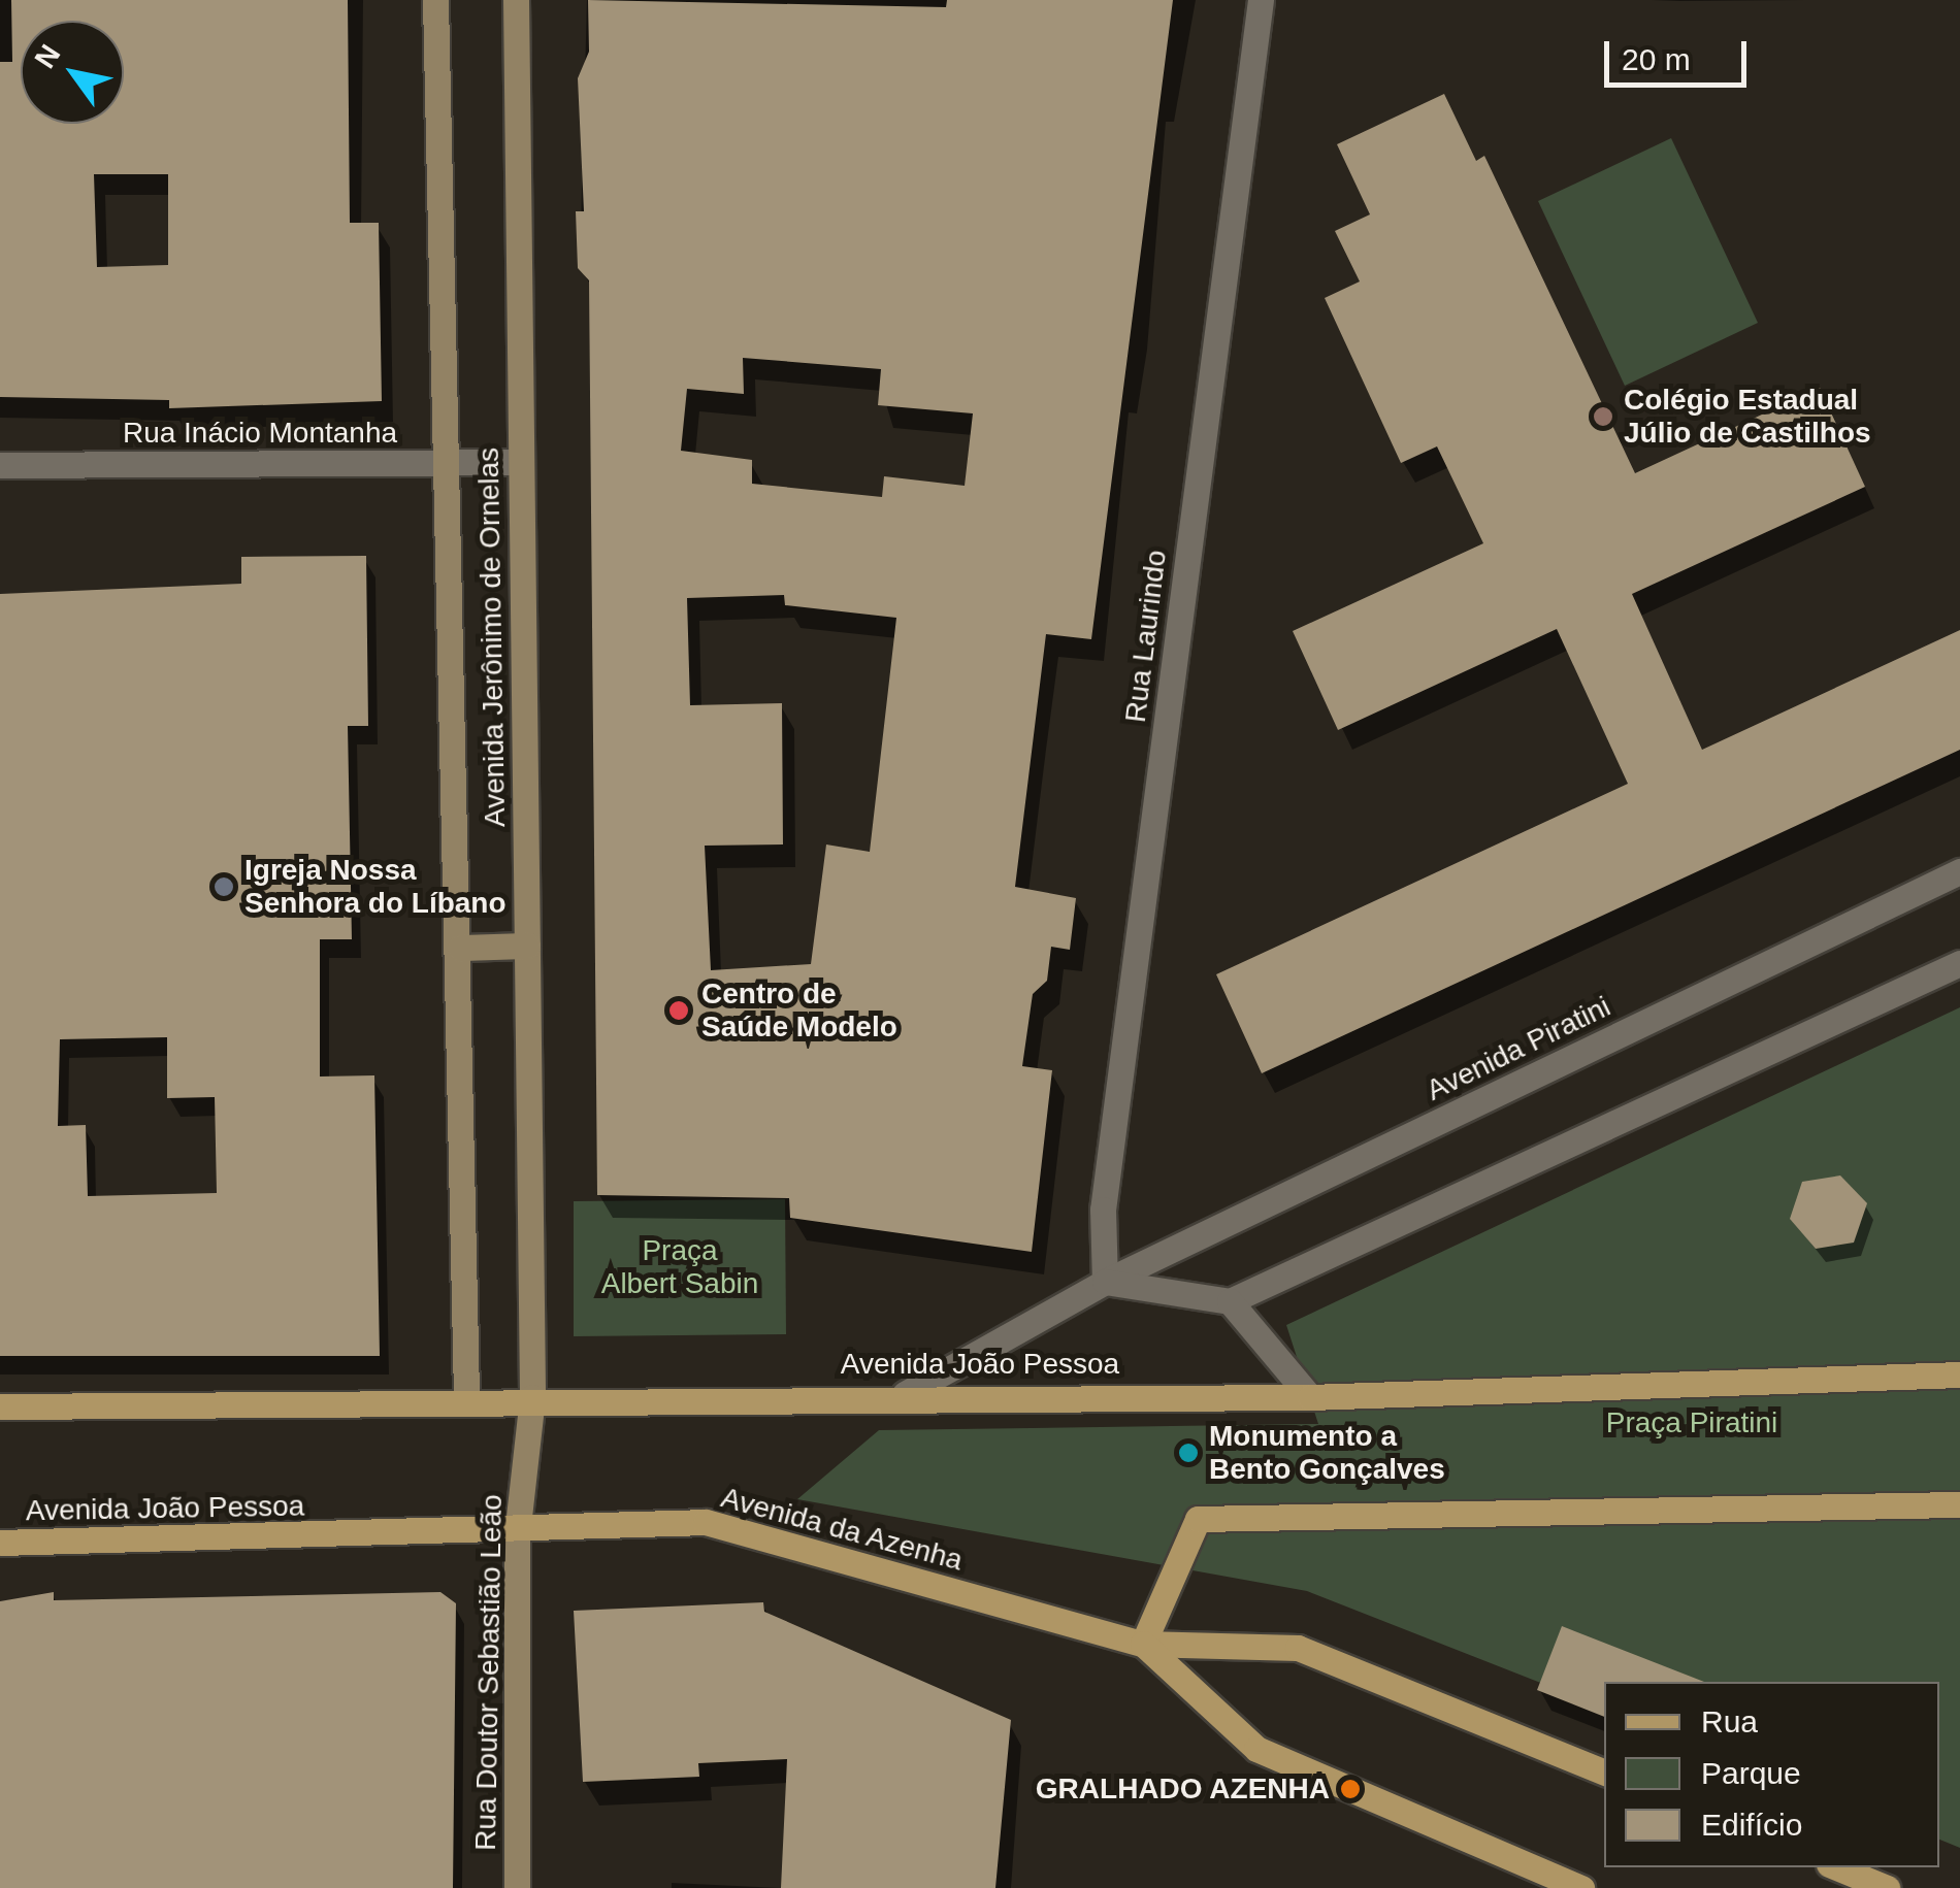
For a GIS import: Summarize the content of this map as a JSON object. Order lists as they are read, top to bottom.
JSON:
{
  "streets": {
    "main road": ["Avenida João Pessoa", "Avenida da Azenha"],
    "street": [
      "Rua Inácio Montanha",
      "Rua Laurindo",
      "Avenida Jerônimo de Ornelas",
      "Avenida Piratini",
      "Rua Doutor Sebastião Leão"
    ]
  },
  "crossings": [
    ["Rua Inácio Montanha", "Avenida Jerônimo de Ornelas"],
    ["Rua Laurindo", "Avenida Piratini"],
    ["Avenida Jerônimo de Ornelas", "Avenida João Pessoa"],
    ["Avenida Jerônimo de Ornelas", "Rua Doutor Sebastião Leão"],
    ["Avenida Piratini", "Avenida João Pessoa"],
    ["Avenida João Pessoa", "Avenida da Azenha"],
    ["Avenida João Pessoa", "Rua Doutor Sebastião Leão"],
    ["Avenida da Azenha", "Rua Doutor Sebastião Leão"]
  ],
  "parks": ["Praça Albert Sabin", "Praça Piratini"],
  "places": [
    "Colégio Estadual Júlio de Castilhos",
    "Igreja Nossa Senhora do Líbano",
    "Centro de Saúde Modelo",
    "Monumento a Bento Gonçalves",
    "GRALHADO AZENHA"
  ],
  "legend": ["Rua", "Parque", "Edifício"],
  "scale_bar": "20 m",
  "north": "top left"
}
